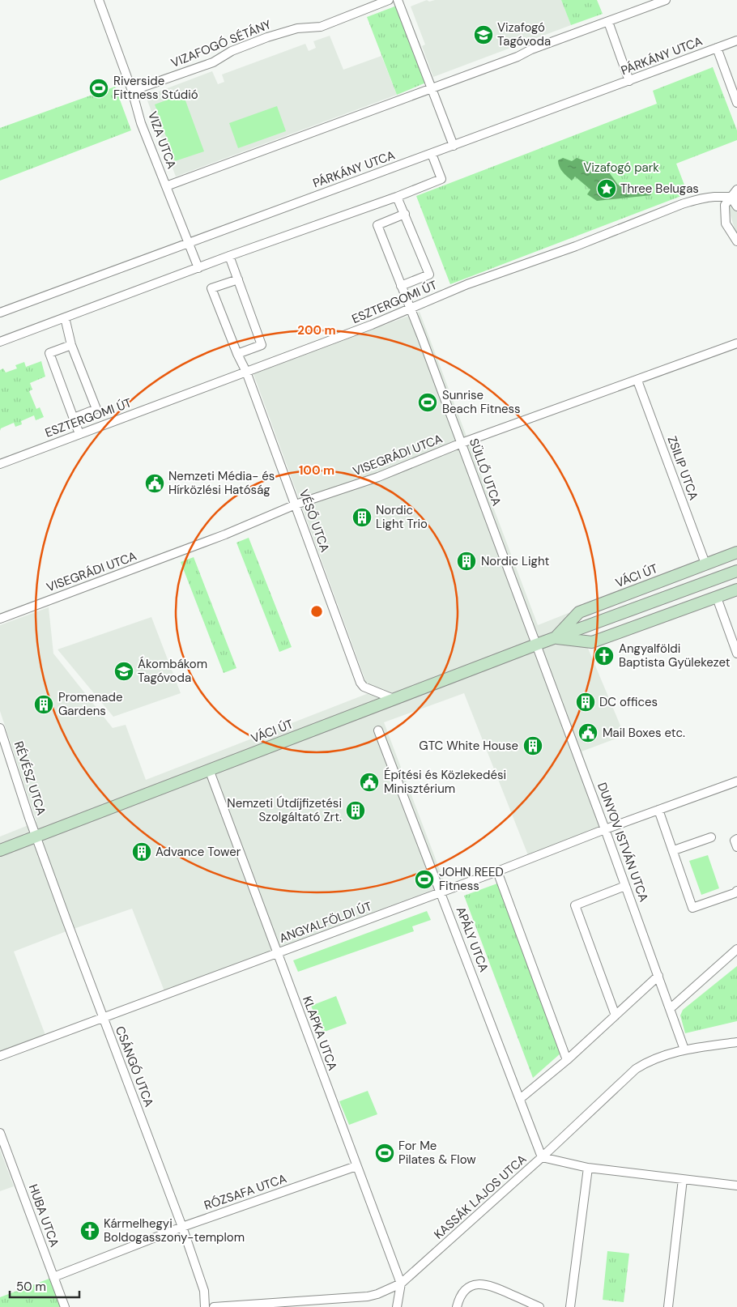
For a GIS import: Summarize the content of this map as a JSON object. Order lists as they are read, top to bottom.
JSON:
{
  "streets": {
    "main road": ["VÁCI ÚT"],
    "street": [
      "VIZAFOGÓ SÉTÁNY",
      "PÁRKÁNY UTCA",
      "VIZA UTCA",
      "ESZTERGOMI ÚT",
      "VISEGRÁDI UTCA",
      "ZSILIP UTCA",
      "SÜLLŐ UTCA",
      "VÉSŐ UTCA",
      "RÉVÉSZ UTCA",
      "DUNYOV ISTVÁN UTCA",
      "ANGYALFÖLDI ÚT",
      "APÁLY UTCA",
      "KLAPKA UTCA",
      "CSÁNGÓ UTCA",
      "RÓZSAFA UTCA",
      "KASSÁK LAJOS UTCA",
      "HUBA UTCA"
    ]
  },
  "crossings": [
    ["VIZAFOGÓ SÉTÁNY", "VIZA UTCA"],
    ["PÁRKÁNY UTCA", "VIZA UTCA"],
    ["ESZTERGOMI ÚT", "SÜLLŐ UTCA"],
    ["ESZTERGOMI ÚT", "VÉSŐ UTCA"],
    ["VISEGRÁDI UTCA", "ZSILIP UTCA"],
    ["VISEGRÁDI UTCA", "SÜLLŐ UTCA"],
    ["VISEGRÁDI UTCA", "VÉSŐ UTCA"],
    ["ZSILIP UTCA", "VÁCI ÚT"],
    ["SÜLLŐ UTCA", "VÁCI ÚT"],
    ["SÜLLŐ UTCA", "DUNYOV ISTVÁN UTCA"],
    ["VÉSŐ UTCA", "VÁCI ÚT"],
    ["VÁCI ÚT", "RÉVÉSZ UTCA"],
    ["VÁCI ÚT", "DUNYOV ISTVÁN UTCA"],
    ["VÁCI ÚT", "KLAPKA UTCA"],
    ["VÁCI ÚT", "CSÁNGÓ UTCA"],
    ["RÉVÉSZ UTCA", "CSÁNGÓ UTCA"],
    ["DUNYOV ISTVÁN UTCA", "ANGYALFÖLDI ÚT"],
    ["DUNYOV ISTVÁN UTCA", "KASSÁK LAJOS UTCA"],
    ["ANGYALFÖLDI ÚT", "APÁLY UTCA"],
    ["ANGYALFÖLDI ÚT", "KLAPKA UTCA"],
    ["ANGYALFÖLDI ÚT", "CSÁNGÓ UTCA"],
    ["APÁLY UTCA", "KASSÁK LAJOS UTCA"],
    ["KLAPKA UTCA", "RÓZSAFA UTCA"],
    ["KLAPKA UTCA", "KASSÁK LAJOS UTCA"],
    ["CSÁNGÓ UTCA", "RÓZSAFA UTCA"],
    ["RÓZSAFA UTCA", "HUBA UTCA"]
  ],
  "parks": ["Vizafogó park"],
  "places": {
    "school or university": ["Vizafogó Tagóvoda", "Ákombákom Tagóvoda"],
    "sports": [
      "Riverside Fittness Stúdió",
      "Sunrise Beach Fitness",
      "JOHN REED Fitness",
      "For Me Pilates & Flow"
    ],
    "place": ["Three Belugas"],
    "public building": ["Nemzeti Média- és Hírközlési Hatóság", "Mail Boxes etc.", "Építési és Közlekedési Minisztérium"],
    "building": [
      "Nordic Light Trio",
      "Nordic Light",
      "DC offices",
      "Promenade Gardens",
      "GTC White House",
      "Nemzeti Útdíjfizetési Szolgáltató Zrt.",
      "Advance Tower"
    ],
    "church": ["Angyalföldi Baptista Gyülekezet", "Kármelhegyi Boldogasszony-templom"]
  },
  "scale_bar": "50 m",
  "rings": ["200 m", "100 m"]
}
